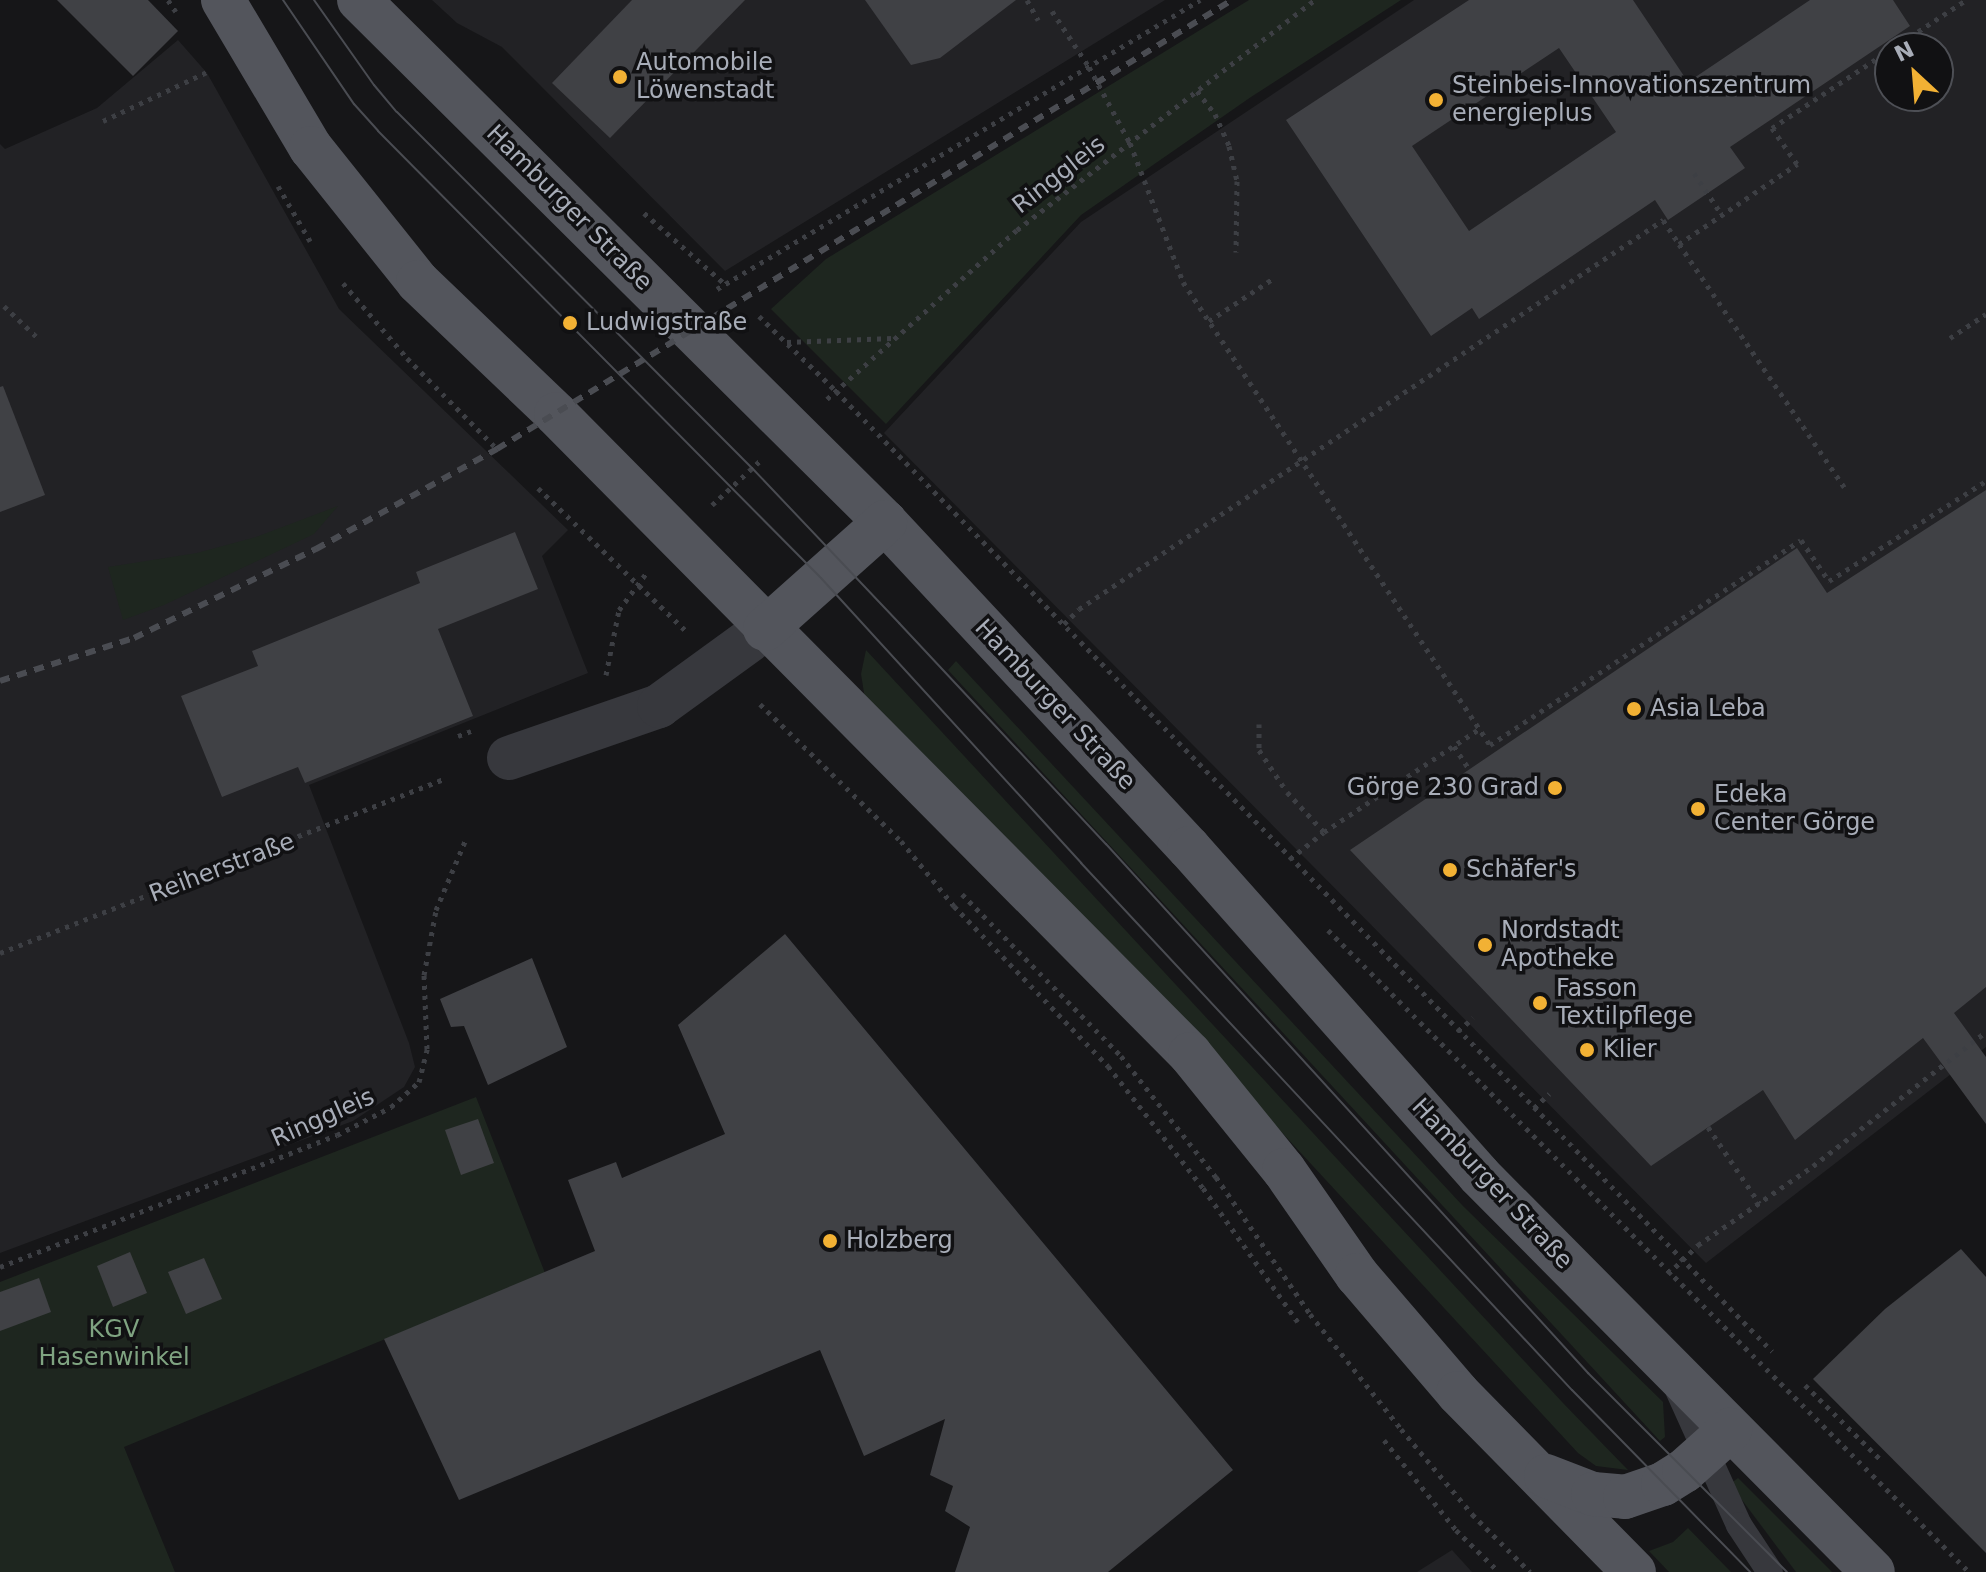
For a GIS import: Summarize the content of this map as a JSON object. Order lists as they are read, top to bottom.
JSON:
{
  "streets": {
    "main road": ["Hamburger Straße"],
    "path": ["Ringgleis", "Reiherstraße"]
  },
  "parks": ["KGV Hasenwinkel"],
  "places": [
    "Automobile Löwenstadt",
    "Steinbeis-Innovationszentrum energieplus",
    "Ludwigstraße",
    "Asia Leba",
    "Görge 230 Grad",
    "Edeka Center Görge",
    "Schäfer's",
    "Nordstadt Apotheke",
    "Fasson Textilpflege",
    "Klier",
    "Holzberg"
  ],
  "north": "top left"
}
